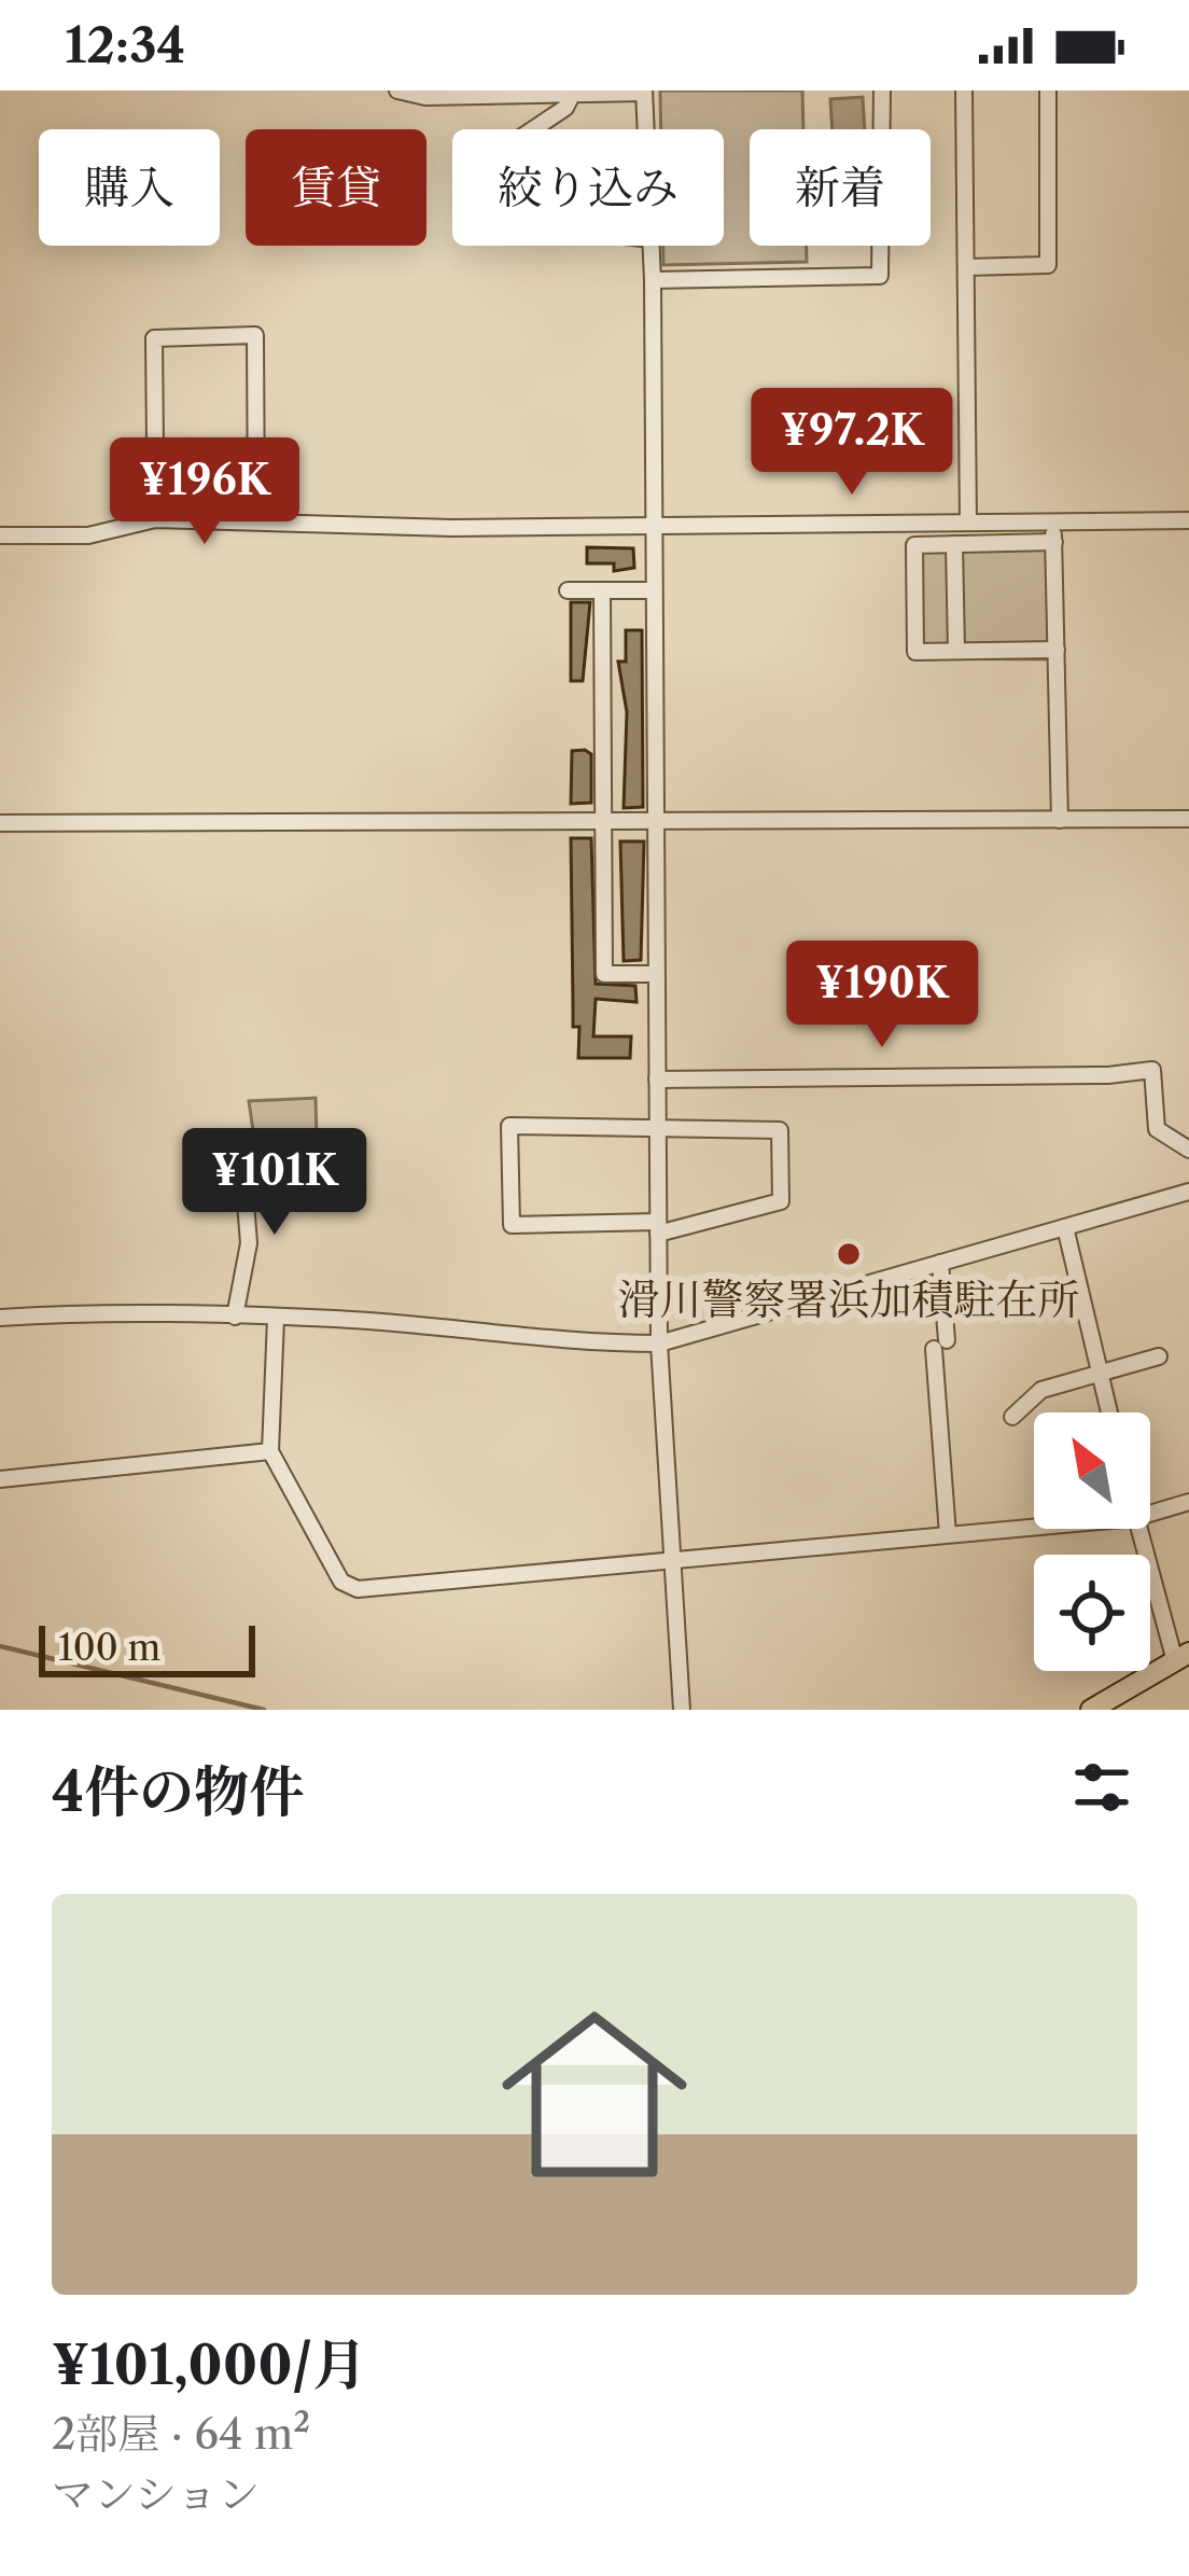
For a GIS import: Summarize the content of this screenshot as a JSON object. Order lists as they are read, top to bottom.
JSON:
{
  "places": ["滑川警察署浜加積駐在所"],
  "scale_bar": "100 m",
  "north": "top left",
  "page": {
    "status": "12:34",
    "chip": [
      "購入",
      "賃貸",
      "絞り込み",
      "新着"
    ],
    "price": [
      "¥97.2K",
      "¥196K",
      "¥190K",
      "¥101K"
    ],
    "scale": "100 m",
    "heading": "4件の物件",
    "list": [
      {
        "name": "¥101,000/月",
        "note": "2部屋 · 64 m² · マンション"
      }
    ]
  }
}
